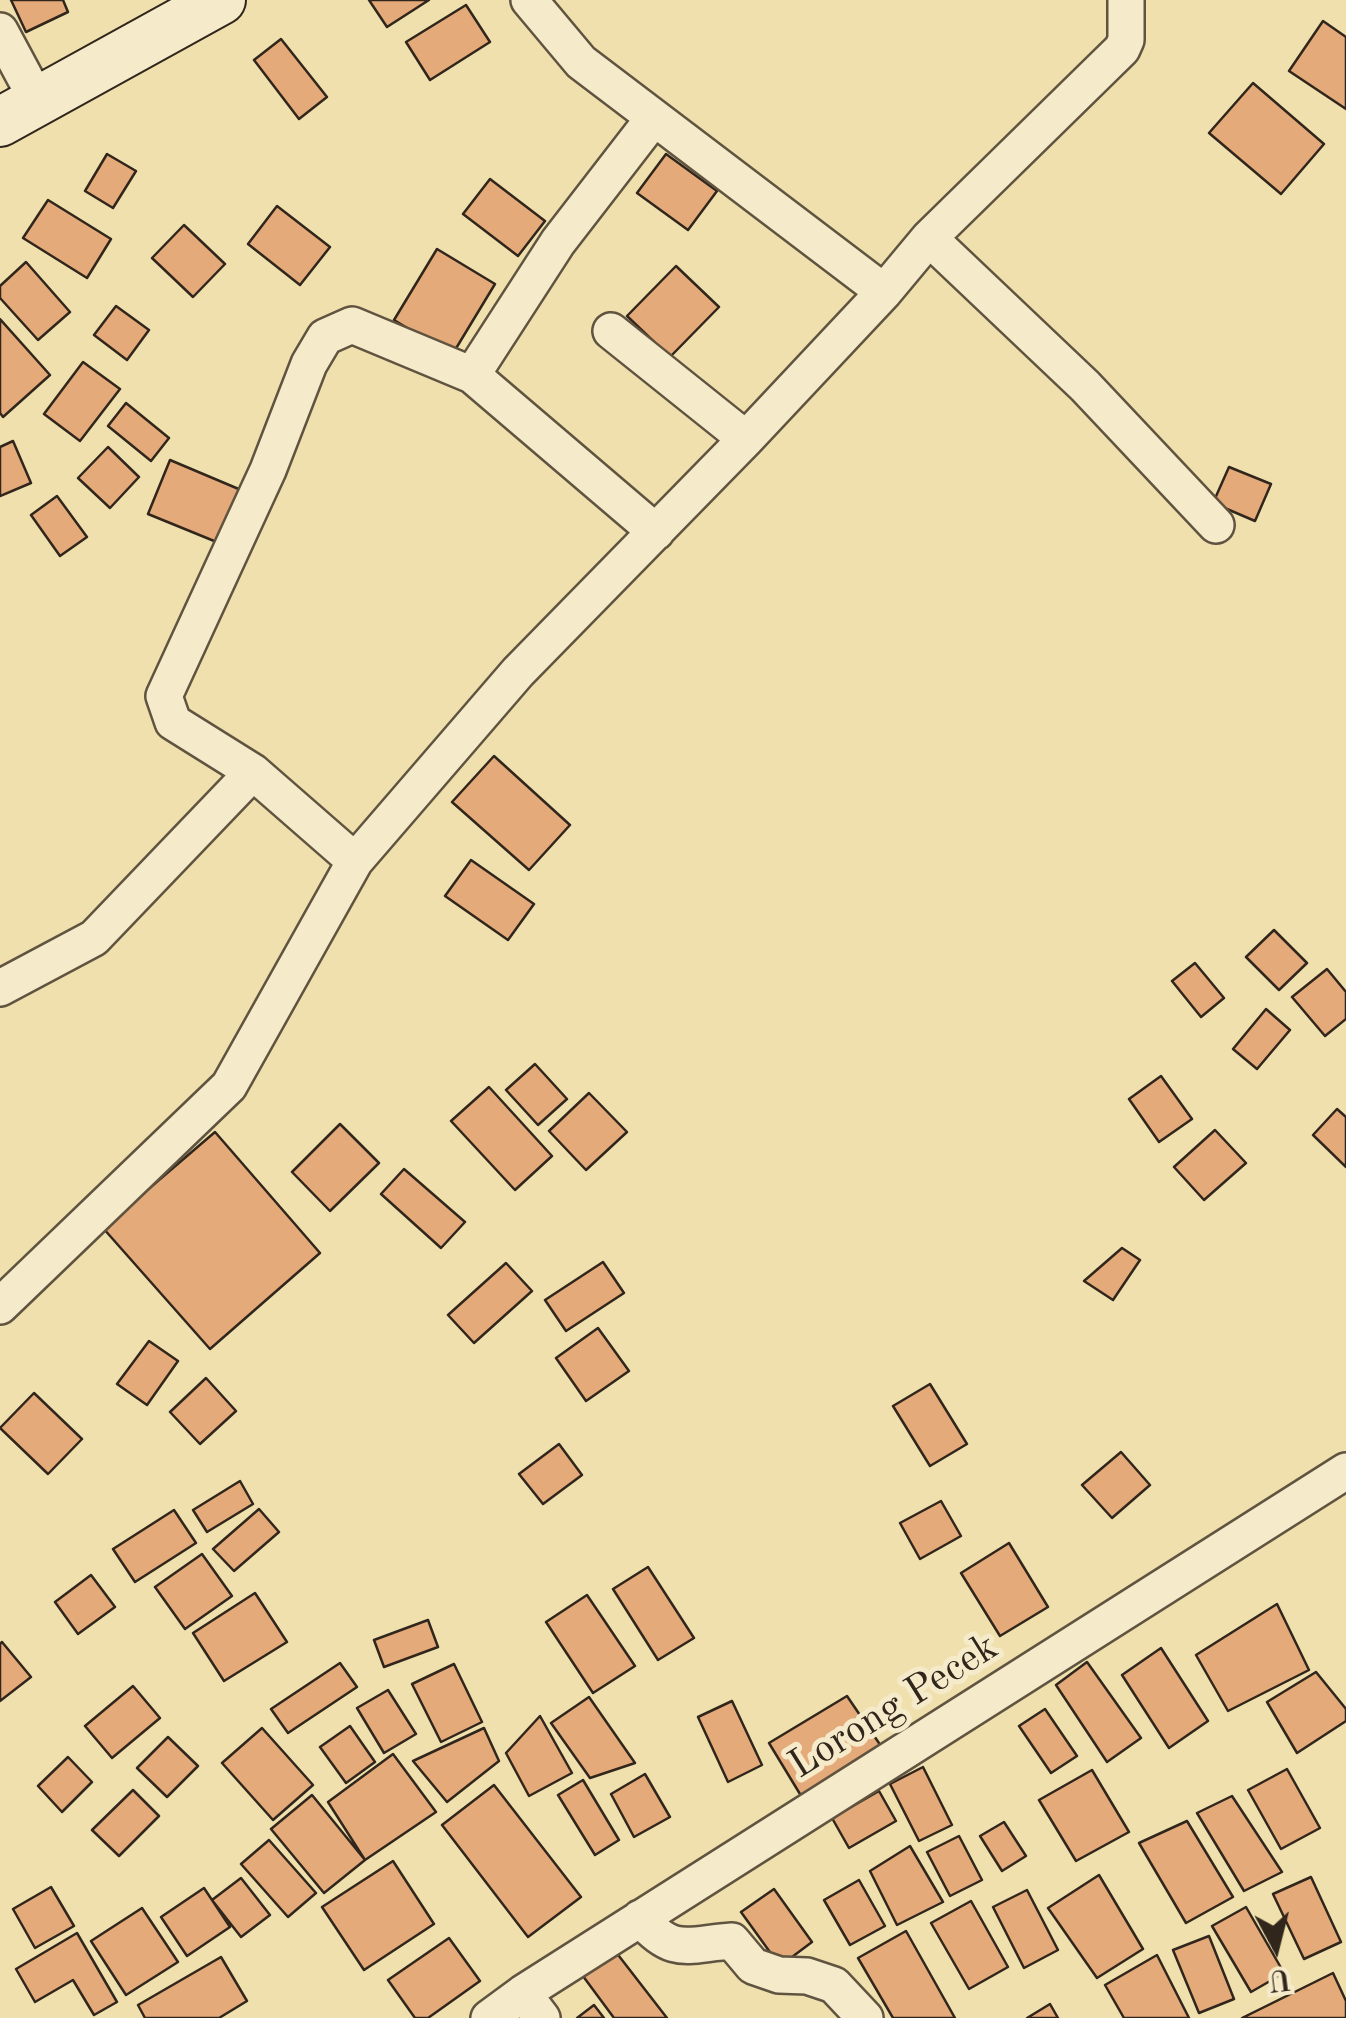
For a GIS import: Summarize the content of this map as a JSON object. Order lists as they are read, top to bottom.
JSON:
{
  "streets": {
    "street": ["Lorong Pecek"]
  },
  "north": "bottom"
}
